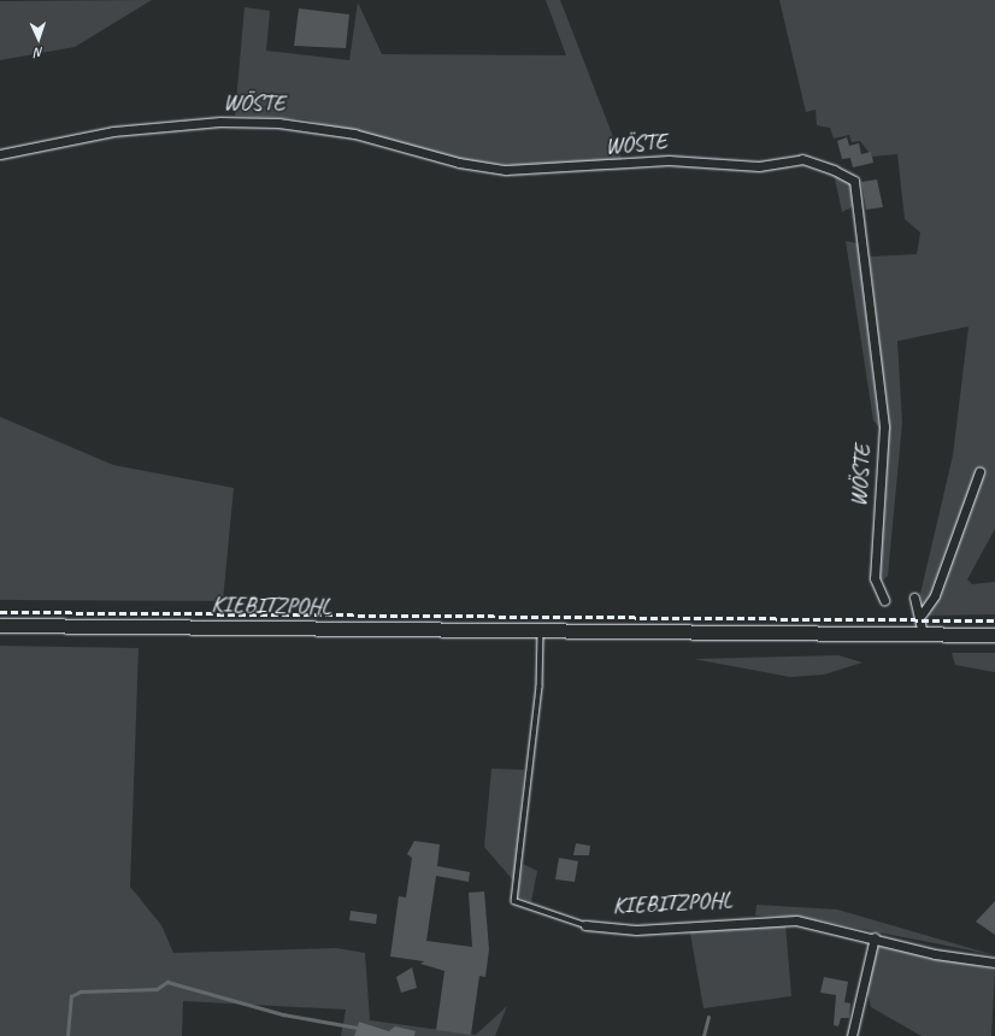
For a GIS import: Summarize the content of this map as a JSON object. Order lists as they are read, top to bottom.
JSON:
{
  "streets": {
    "main road": ["KIEBITZPOHL"],
    "street": ["WÖSTE"]
  },
  "north": "bottom"
}
